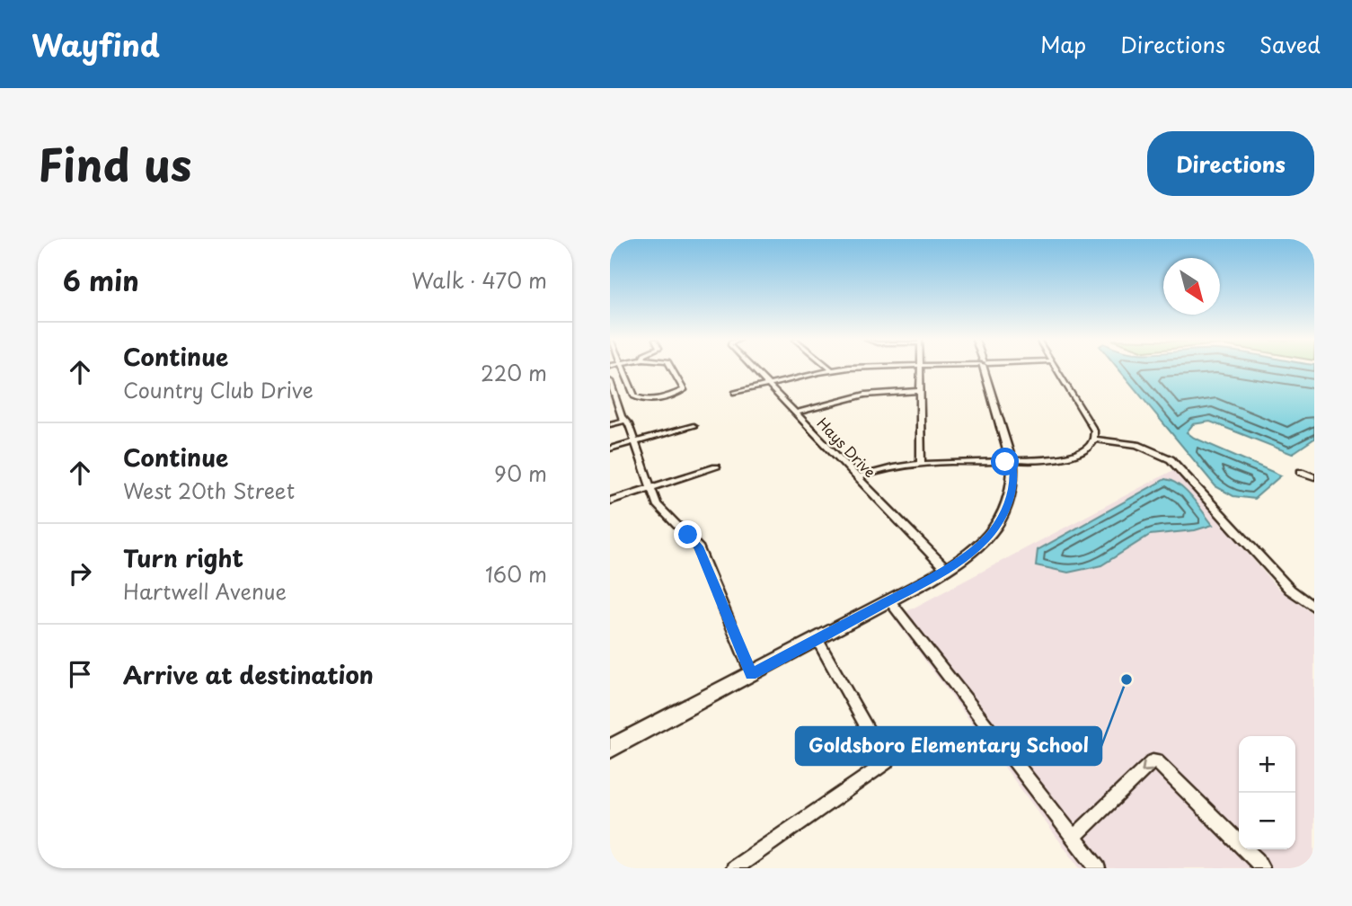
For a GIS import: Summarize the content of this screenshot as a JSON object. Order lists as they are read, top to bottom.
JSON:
{
  "streets": {
    "street": ["Hays Drive"]
  },
  "places": ["Goldsboro Elementary School"],
  "north": "bottom right",
  "page": {
    "header": "Wayfind",
    "nav": ["Map", "Directions", "Saved"],
    "title": "Find us",
    "buttons": "Directions",
    "heading": ["6 min", "Walk · 470 m"],
    "list": [
      ["Continue", "Country Club Drive", "220 m"],
      ["Continue", "West 20th Street", "90 m"],
      ["Turn right", "Hartwell Avenue", "160 m"],
      "Arrive at destination"
    ],
    "map_buttons": ["+", "−"]
  }
}
